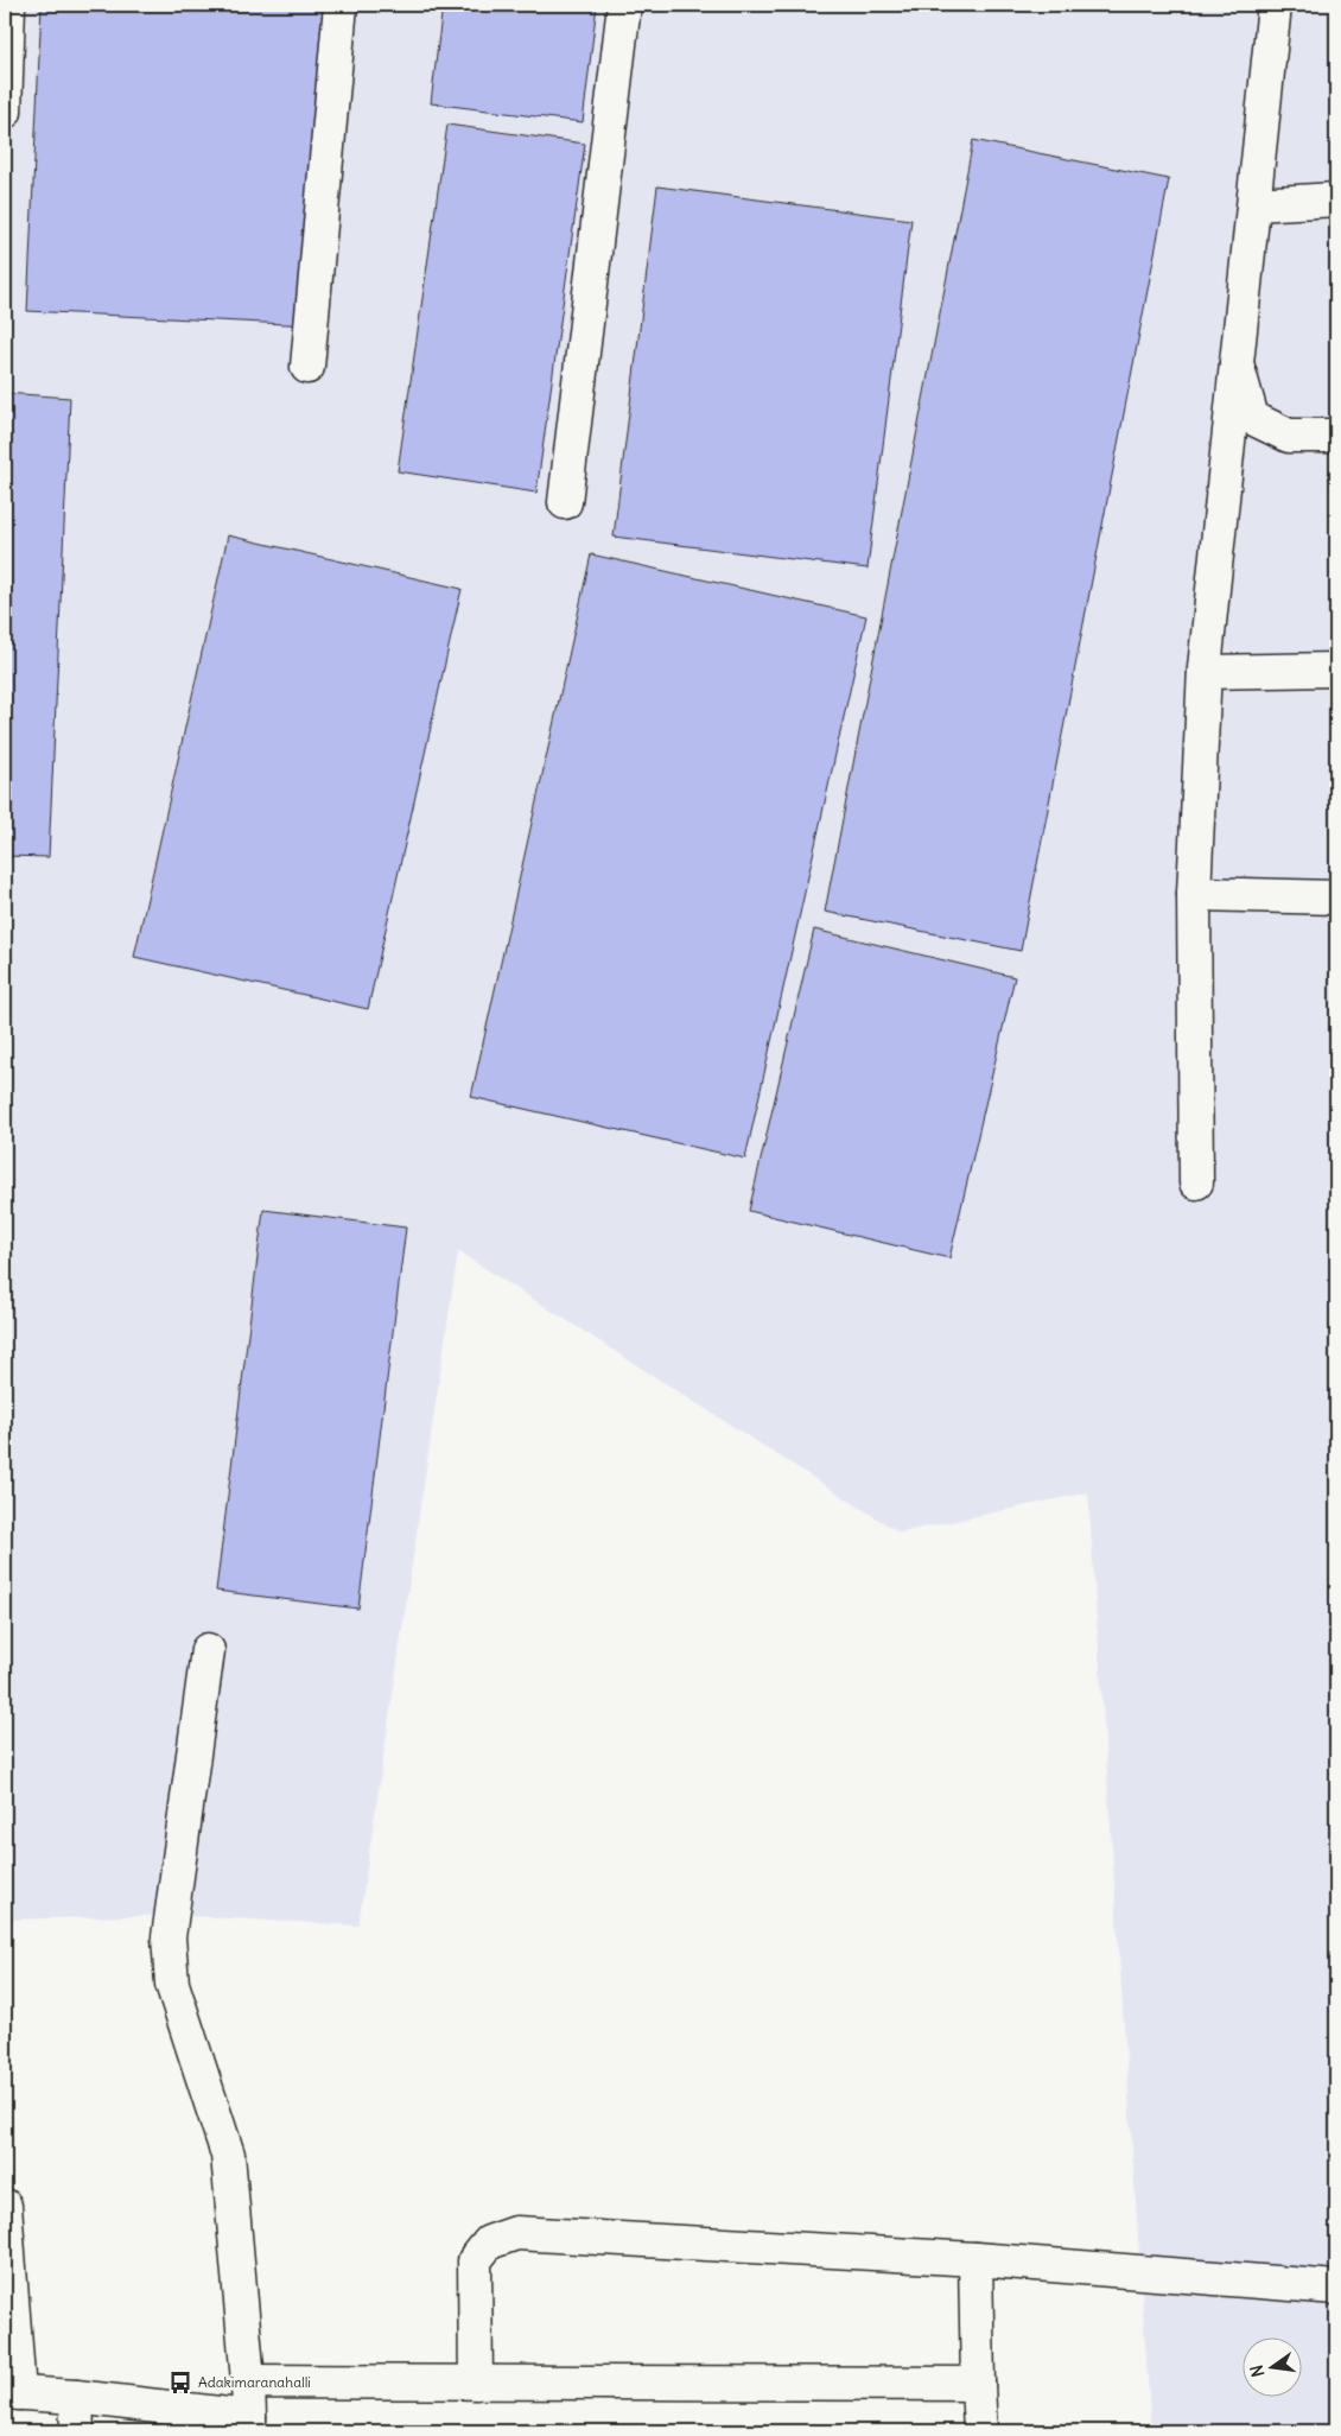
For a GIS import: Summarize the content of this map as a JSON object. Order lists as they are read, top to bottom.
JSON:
{
  "places": {
    "bus stop": ["Adakimaranahalli"]
  },
  "north": "left"
}
